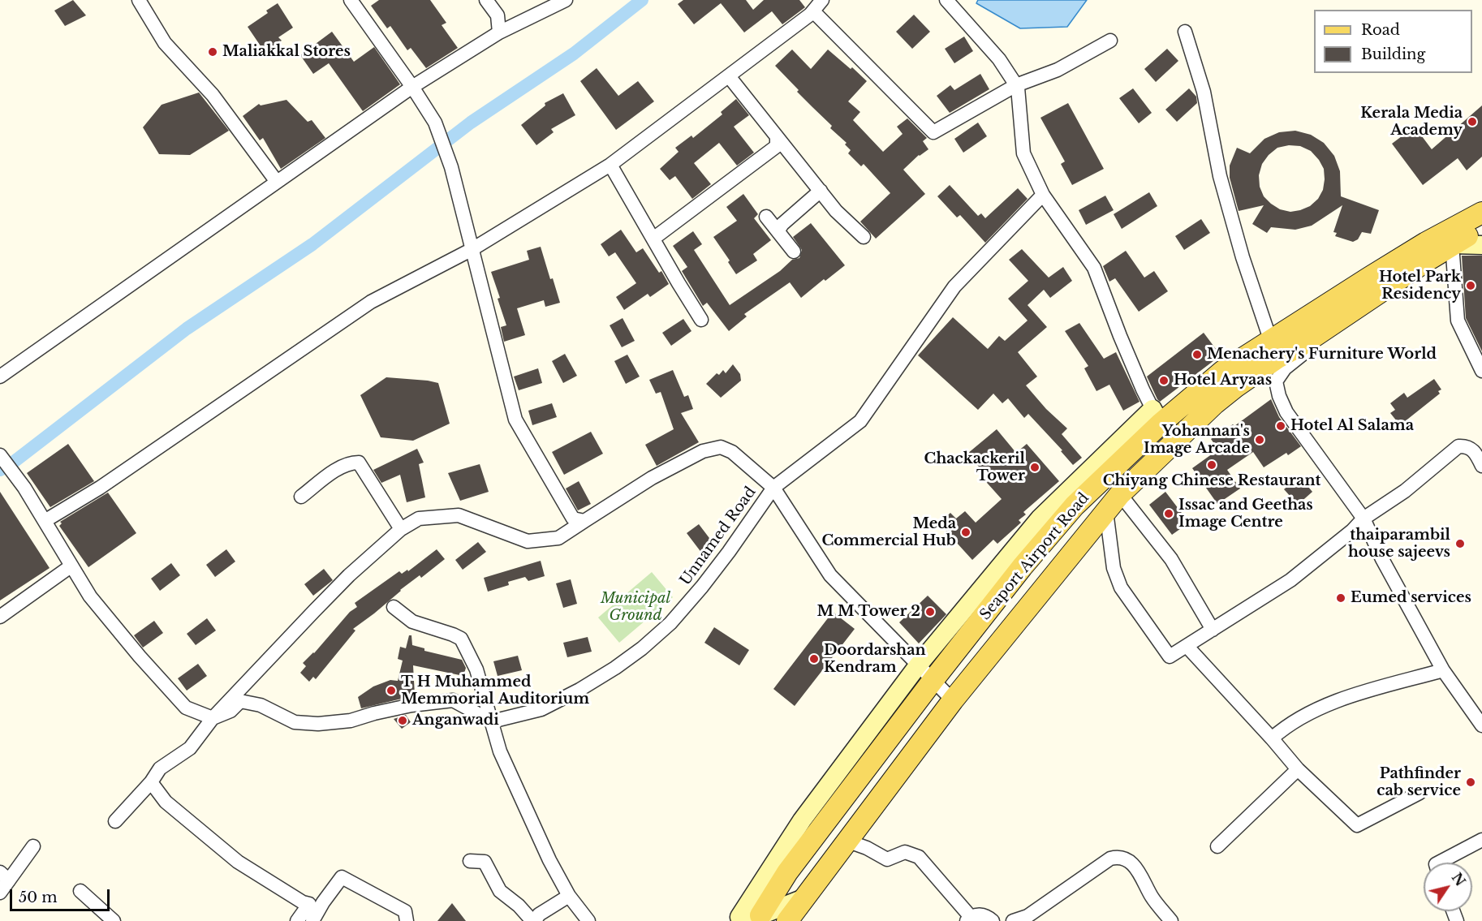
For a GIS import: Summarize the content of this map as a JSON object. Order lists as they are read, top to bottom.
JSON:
{
  "streets": {
    "main road": ["Seaport Airport Road"],
    "street": ["Unnamed Road"]
  },
  "parks": ["Municipal Ground"],
  "places": [
    "Maliakkal Stores",
    "Kerala Media Academy",
    "Hotel Park Residency",
    "Menachery's Furniture World",
    "Hotel Aryaas",
    "Hotel Al Salama",
    "Yohannan's Image Arcade",
    "Chiyang Chinese Restaurant",
    "Chackackeril Tower",
    "Issac and Geethas Image Centre",
    "Meda Commercial Hub",
    "thaiparambil house sajeevs",
    "Eumed services",
    "M M Tower 2",
    "Doordarshan Kendram",
    "T H Muhammed Memmorial Auditorium",
    "Anganwadi",
    "Pathfinder cab service"
  ],
  "legend": ["Road", "Building"],
  "scale_bar": "50 m",
  "north": "top right"
}
